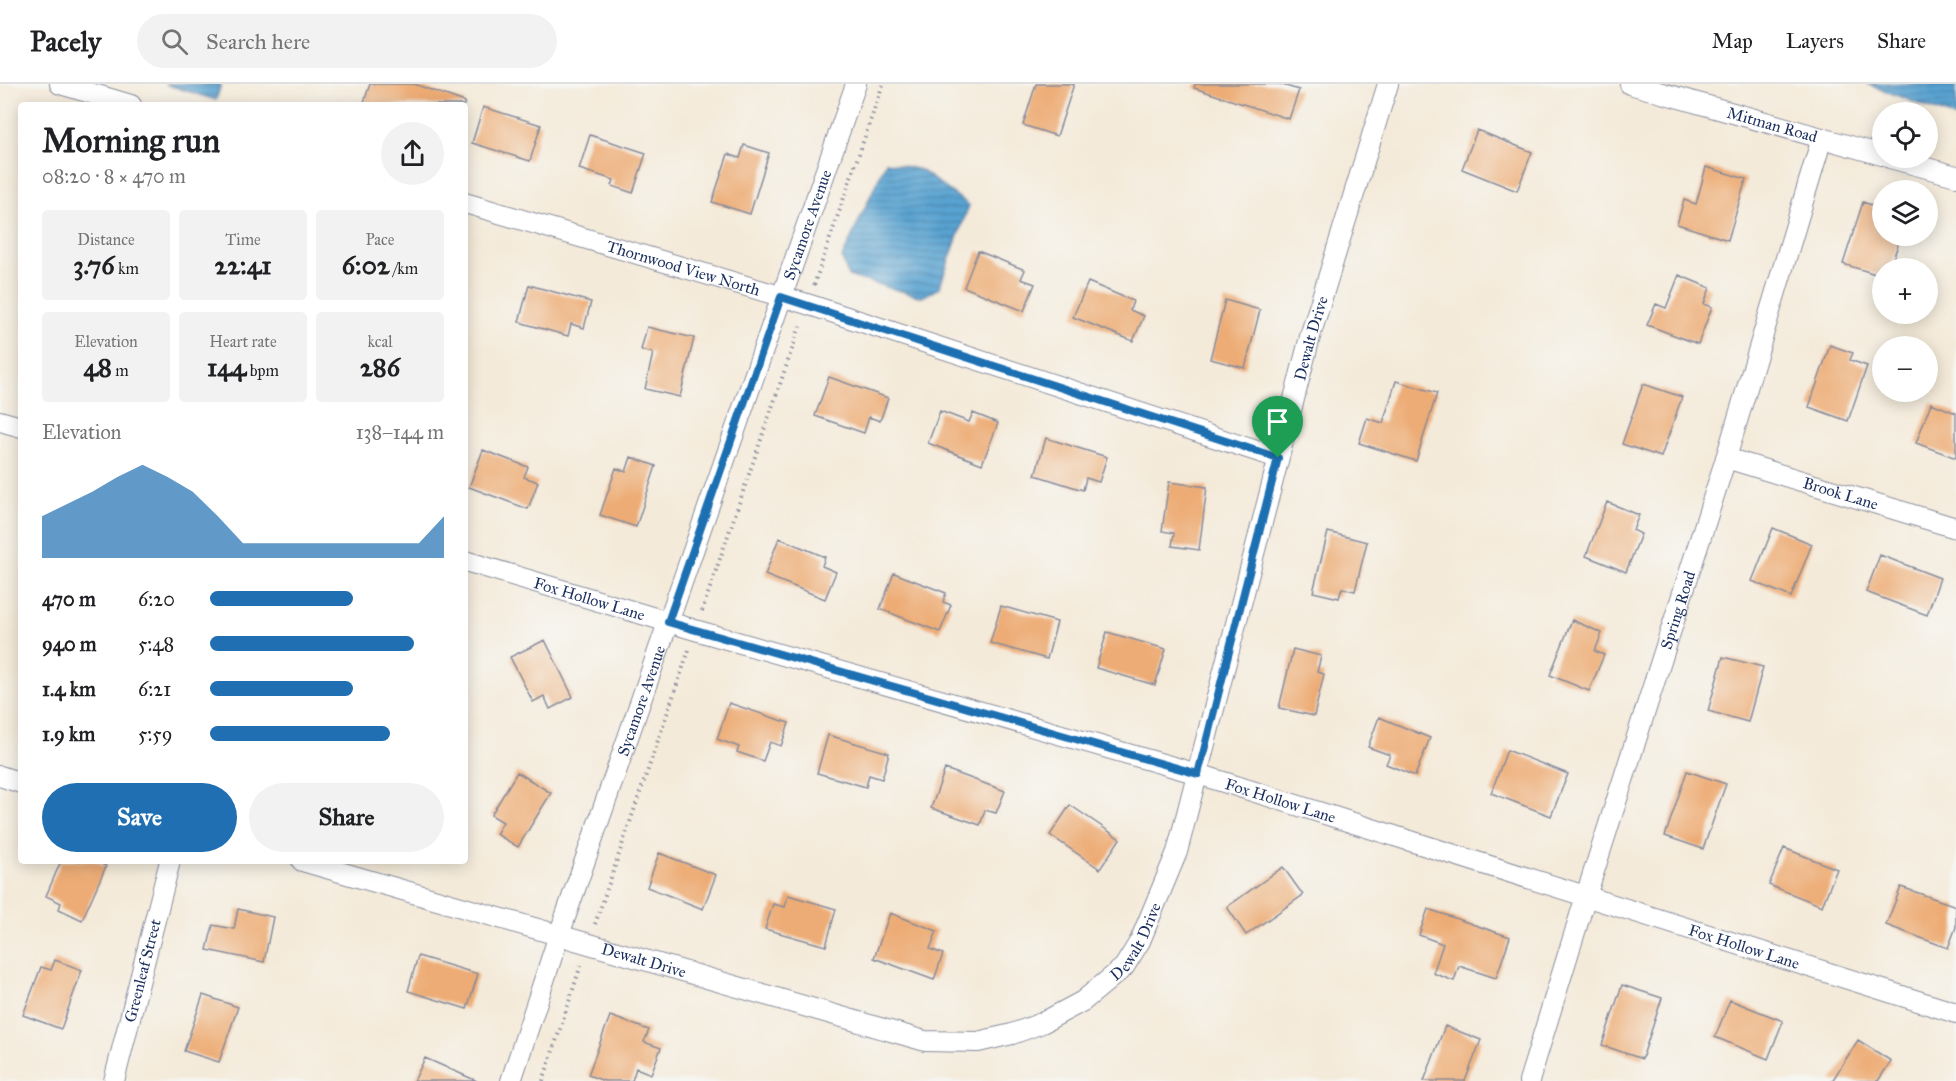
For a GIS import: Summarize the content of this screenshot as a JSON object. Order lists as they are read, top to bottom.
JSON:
{
  "streets": {
    "street": [
      "Mitman Road",
      "Sycamore Avenue",
      "Thornwood View North",
      "Dewalt Drive",
      "Brook Lane",
      "Fox Hollow Lane",
      "Spring Road",
      "Greenleaf Street"
    ]
  },
  "crossings": [
    ["Mitman Road", "Spring Road"],
    ["Sycamore Avenue", "Thornwood View North"],
    ["Sycamore Avenue", "Dewalt Drive"],
    ["Sycamore Avenue", "Fox Hollow Lane"],
    ["Thornwood View North", "Dewalt Drive"],
    ["Dewalt Drive", "Fox Hollow Lane"],
    ["Brook Lane", "Spring Road"],
    ["Fox Hollow Lane", "Spring Road"]
  ],
  "page": {
    "header": "Pacely",
    "search": "Search here",
    "nav": ["Map", "Layers", "Share"],
    "map_buttons": ["+", "−"],
    "heading": ["Morning run", "08:20 · 8 × 470 m"],
    "stats": [
      ["Distance", "3.76 km"],
      ["Time", "22:41"],
      ["Pace", "6:02 /km"],
      ["Elevation", "48 m"],
      ["Heart rate", "144 bpm"],
      ["kcal", "286"]
    ],
    "chart": ["Elevation", "138–144 m"],
    "list": [
      {
        "name": "470 m",
        "note": "6:20"
      },
      {
        "name": "940 m",
        "note": "5:48"
      },
      {
        "name": "1.4 km",
        "note": "6:21"
      },
      {
        "name": "1.9 km",
        "note": "5:59"
      }
    ],
    "buttons": ["Save", "Share"]
  }
}
